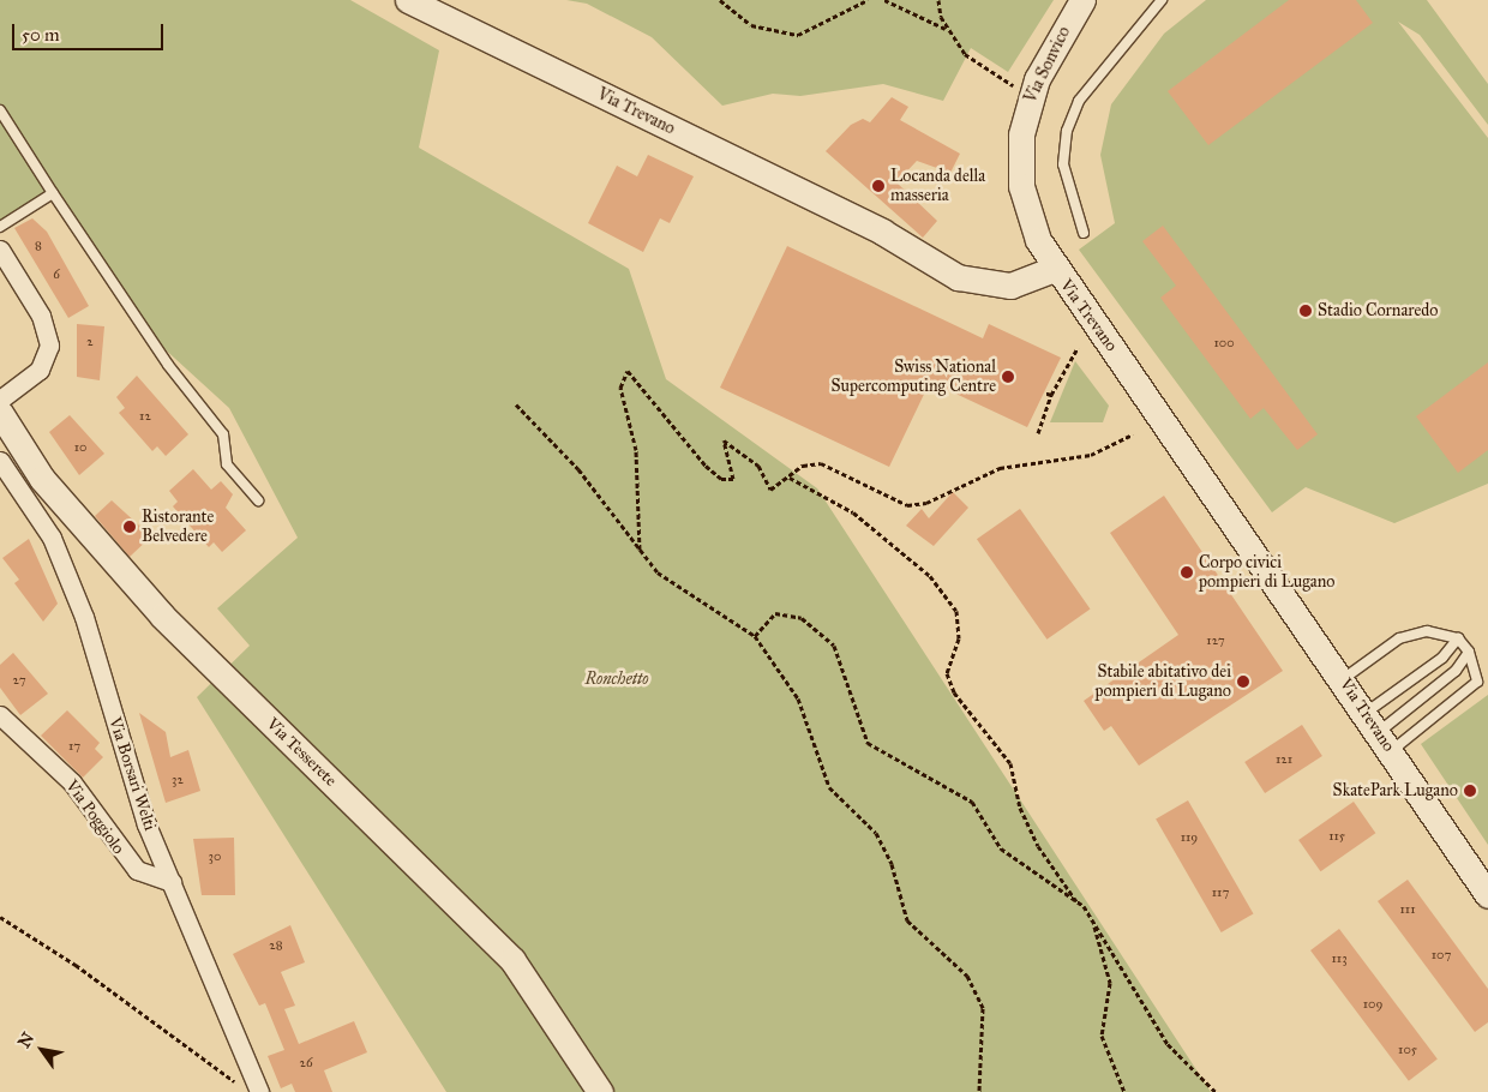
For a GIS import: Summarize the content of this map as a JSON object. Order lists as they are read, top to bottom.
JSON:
{
  "streets": {
    "main road": ["Via Sonvico", "Via Trevano", "Via Tesserete"],
    "street": ["Via Borsari Welti", "Via Poggiolo"]
  },
  "crossings": [
    ["Via Sonvico", "Via Trevano"],
    ["Via Borsari Welti", "Via Poggiolo"]
  ],
  "parks": ["Ronchetto"],
  "places": [
    "Locanda della masseria",
    "Stadio Cornaredo",
    "Swiss National Supercomputing Centre",
    "Ristorante Belvedere",
    "Corpo civici pompieri di Lugano",
    "Stabile abitativo dei pompieri di Lugano",
    "SkatePark Lugano"
  ],
  "house_numbers": [
    "8",
    "6",
    "2",
    "100",
    "12",
    "10",
    "127",
    "27",
    "17",
    "121",
    "32",
    "115",
    "119",
    "30",
    "117",
    "111",
    "28",
    "107",
    "113",
    "109",
    "105",
    "26"
  ],
  "scale_bar": "50 m",
  "north": "top left"
}
